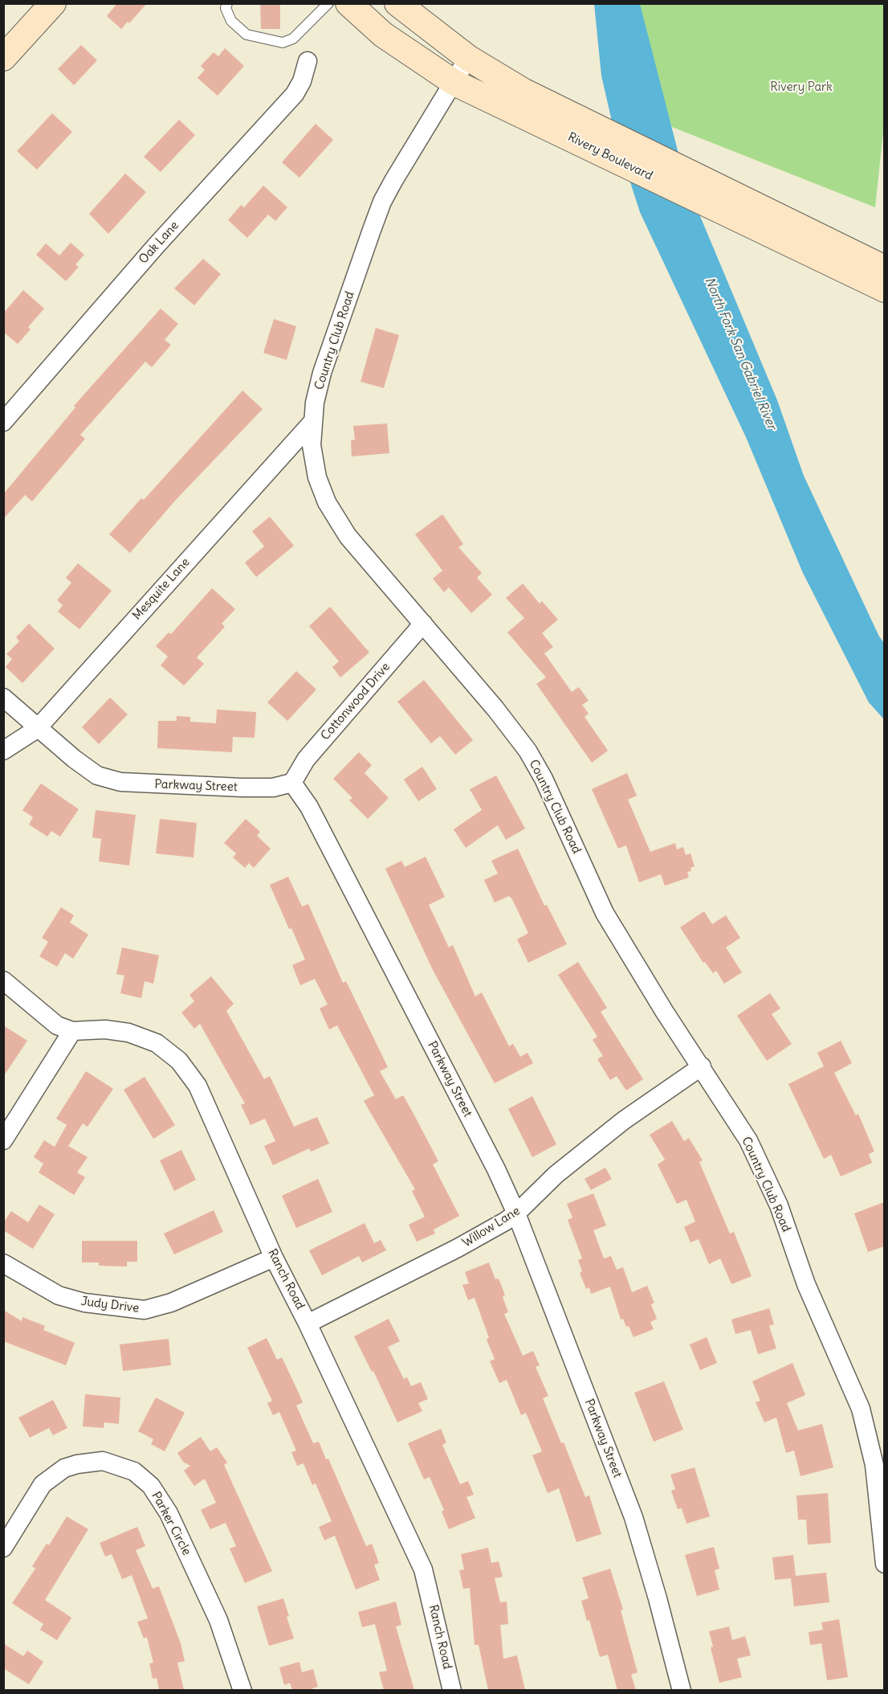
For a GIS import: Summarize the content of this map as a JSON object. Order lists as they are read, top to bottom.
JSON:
{
  "streets": {
    "street": [
      "Rivery Boulevard",
      "Oak Lane",
      "Country Club Road",
      "Mesquite Lane",
      "Cottonwood Drive",
      "Parkway Street",
      "Willow Lane",
      "Ranch Road",
      "Judy Drive",
      "Parker Circle"
    ]
  },
  "crossings": [
    ["Rivery Boulevard", "Country Club Road"],
    ["Country Club Road", "Mesquite Lane"],
    ["Country Club Road", "Cottonwood Drive"],
    ["Country Club Road", "Willow Lane"],
    ["Mesquite Lane", "Parkway Street"],
    ["Cottonwood Drive", "Parkway Street"],
    ["Parkway Street", "Willow Lane"],
    ["Willow Lane", "Ranch Road"],
    ["Ranch Road", "Judy Drive"]
  ],
  "water": ["North Fork San Gabriel River"],
  "parks": ["Rivery Park"]
}
